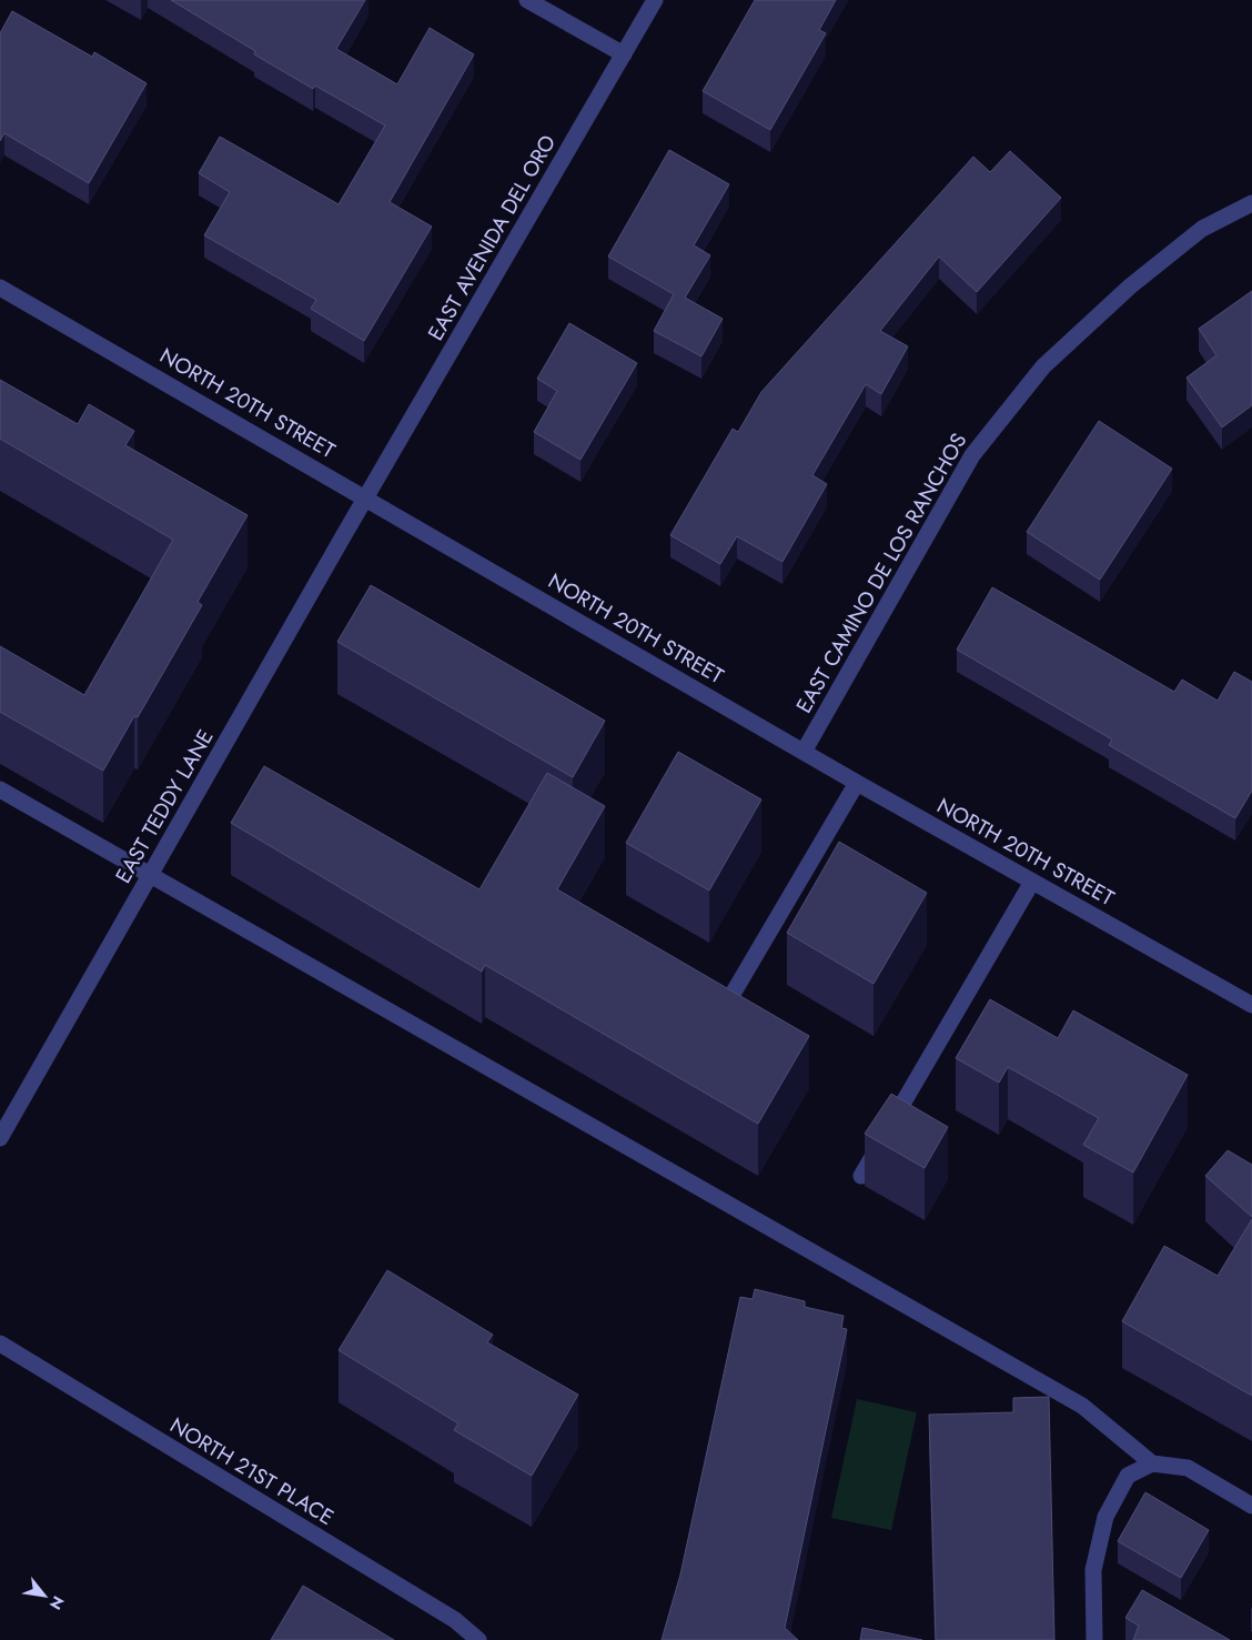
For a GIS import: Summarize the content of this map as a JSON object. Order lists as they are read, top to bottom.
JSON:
{
  "streets": {
    "street": [
      "EAST AVENIDA DEL ORO",
      "NORTH 20TH STREET",
      "EAST CAMINO DE LOS RANCHOS",
      "EAST TEDDY LANE",
      "NORTH 21ST PLACE"
    ]
  },
  "crossings": [
    ["EAST AVENIDA DEL ORO", "NORTH 20TH STREET"],
    ["EAST AVENIDA DEL ORO", "EAST TEDDY LANE"],
    ["NORTH 20TH STREET", "EAST CAMINO DE LOS RANCHOS"],
    ["NORTH 20TH STREET", "EAST TEDDY LANE"]
  ],
  "north": "bottom right"
}
